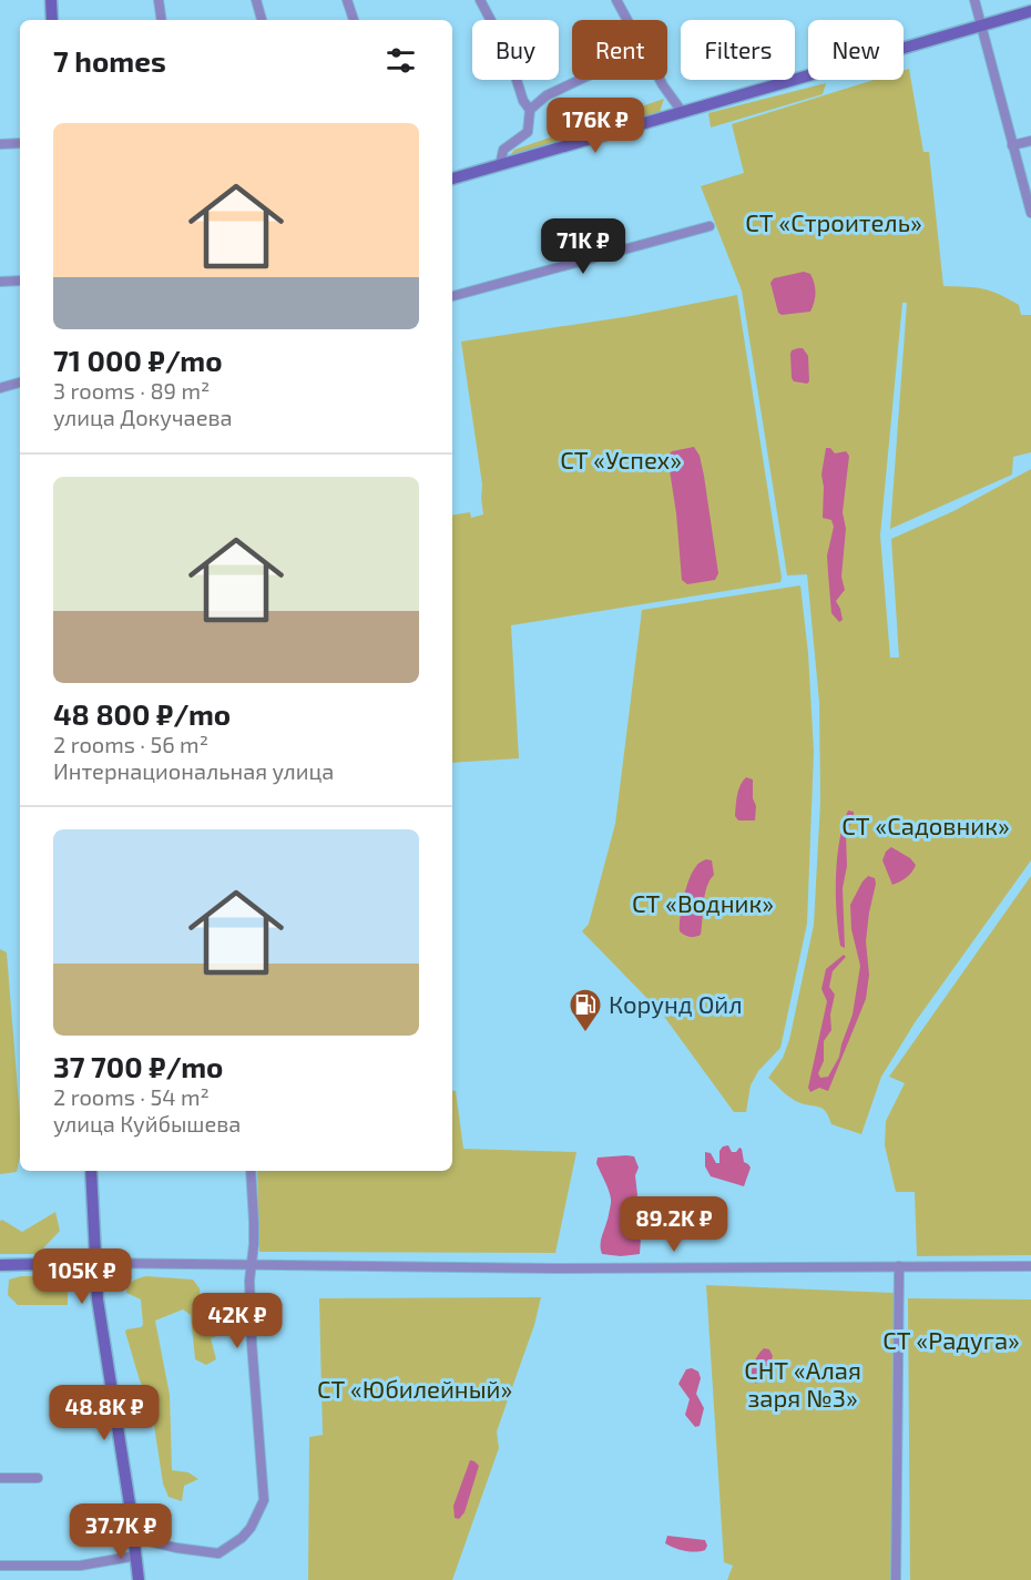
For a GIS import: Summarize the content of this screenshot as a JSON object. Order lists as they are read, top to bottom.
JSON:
{
  "parks": [
    "СТ «Строитель»",
    "СТ «Успех»",
    "СТ «Садовник»",
    "СТ «Водник»",
    "СТ «Радуга»",
    "СНТ «Алая заря №3»",
    "СТ «Юбилейный»"
  ],
  "places": {
    "fuel station": ["Корунд Ойл"]
  },
  "page": {
    "chip": [
      "Buy",
      "Rent",
      "Filters",
      "New"
    ],
    "heading": "7 homes",
    "price": [
      "176K ₽",
      "71K ₽",
      "89.2K ₽",
      "105K ₽",
      "42K ₽",
      "48.8K ₽",
      "37.7K ₽"
    ],
    "list": [
      {
        "name": "71 000 ₽/mo",
        "note": "3 rooms · 89 m² · улица Докучаева"
      },
      {
        "name": "48 800 ₽/mo",
        "note": "2 rooms · 56 m² · Интернациональная улица"
      },
      {
        "name": "37 700 ₽/mo",
        "note": "2 rooms · 54 m² · улица Куйбышева"
      }
    ]
  }
}
